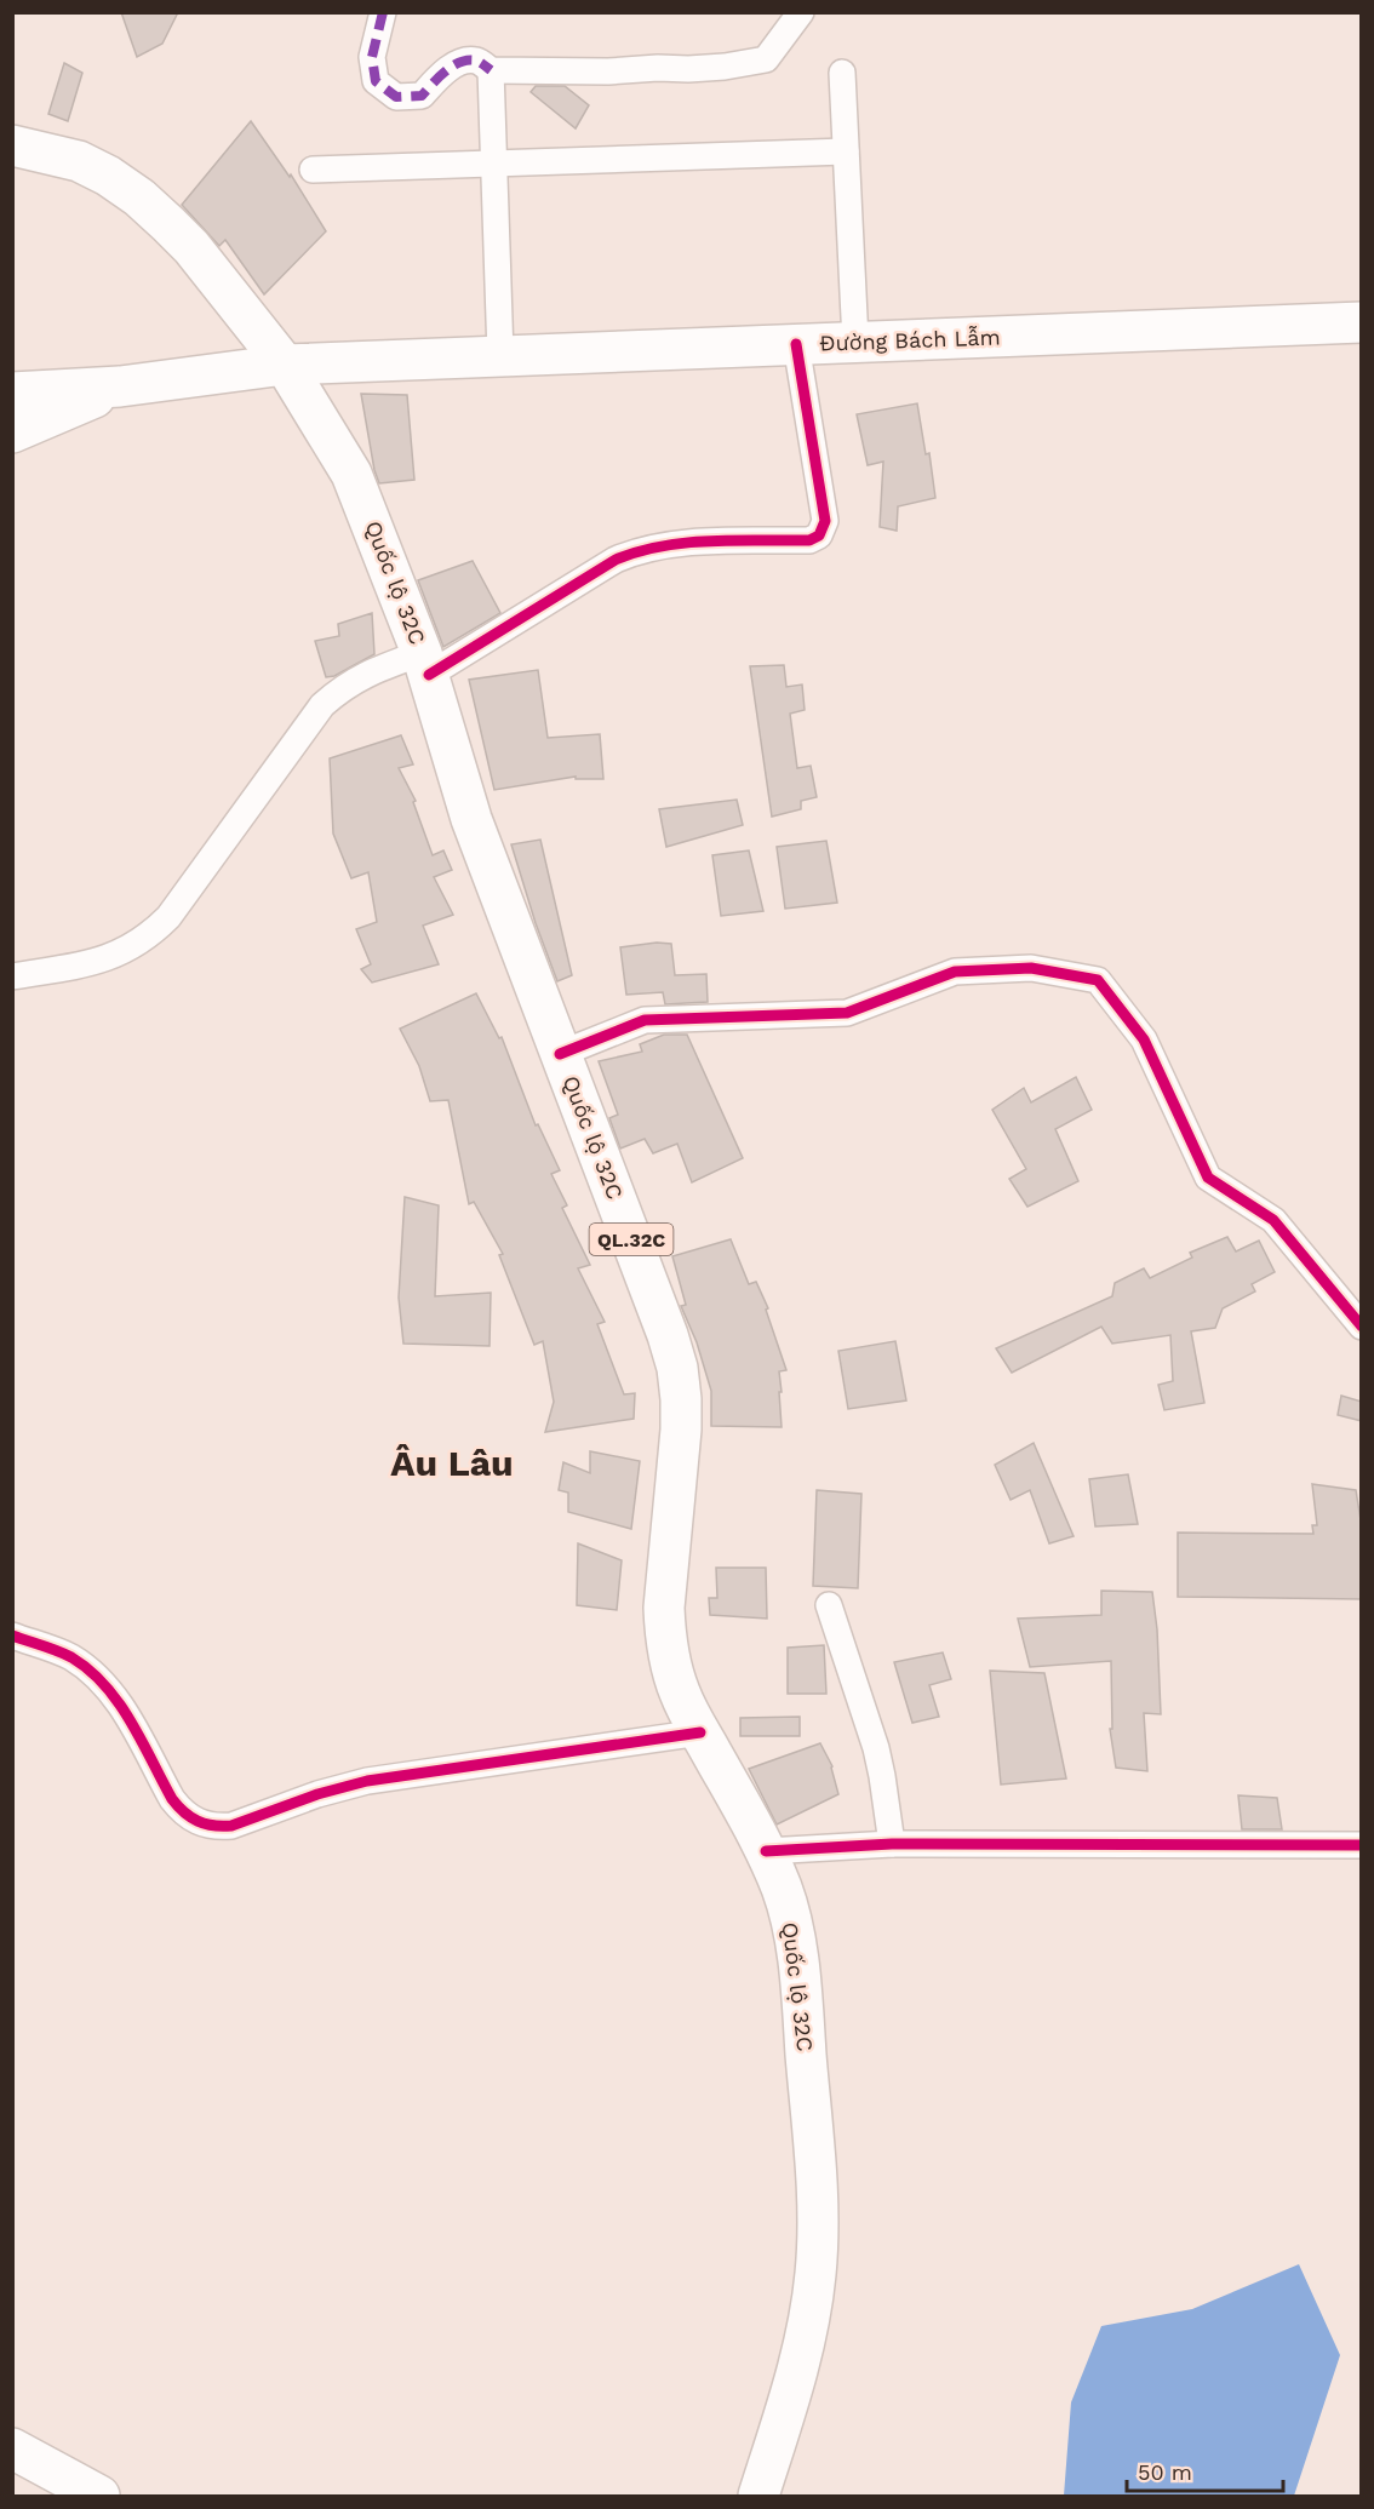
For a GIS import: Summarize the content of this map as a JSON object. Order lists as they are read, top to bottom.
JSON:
{
  "streets": {
    "main road": ["Đường Bách Lẫm", "Quốc lộ 32C", "QL.32C"]
  },
  "crossings": [
    ["Đường Bách Lẫm", "Quốc lộ 32C"]
  ],
  "districts": ["Âu Lâu"],
  "scale_bar": "50 m"
}
